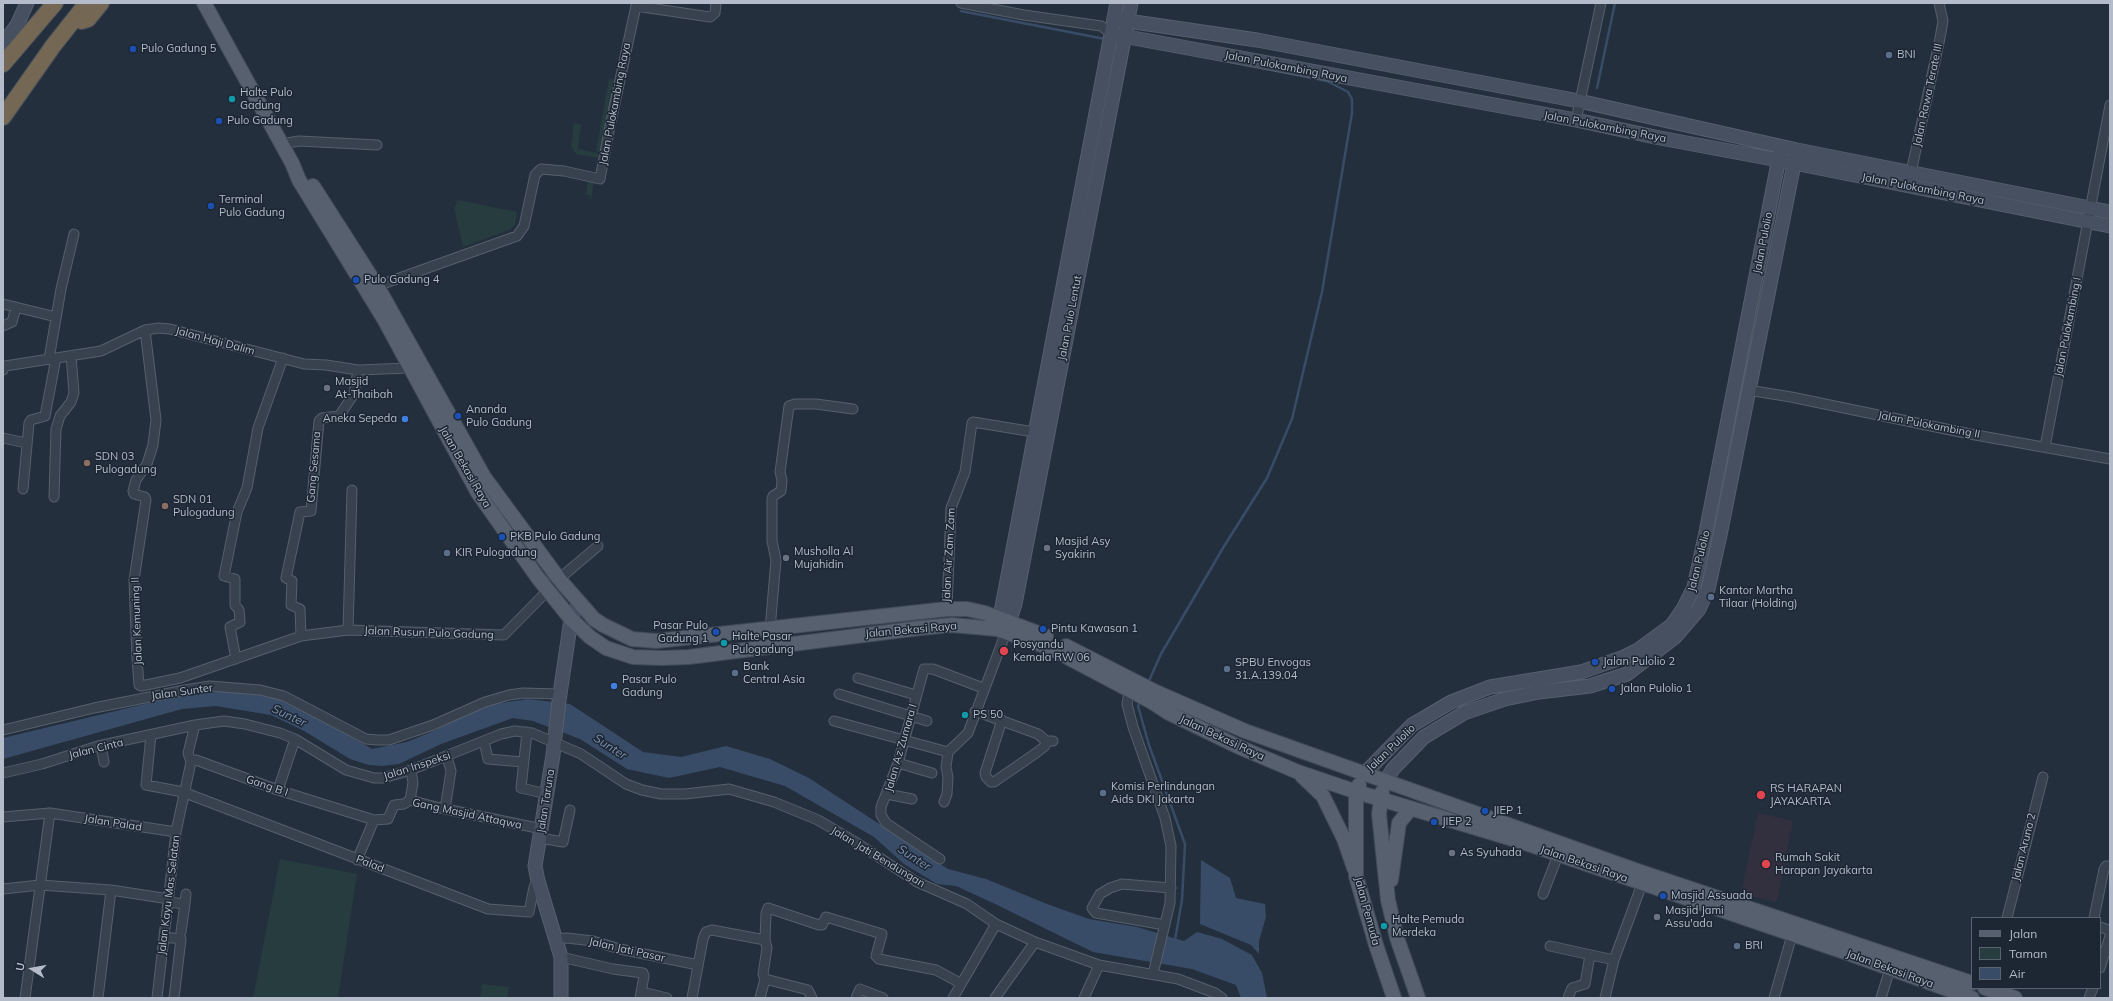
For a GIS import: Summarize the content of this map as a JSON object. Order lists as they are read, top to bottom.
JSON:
{
  "streets": {
    "main road": ["Jalan Bekasi Raya", "Jalan Pemuda"],
    "street": [
      "Jalan Pulokambing Raya",
      "Jalan Rawa Terate III",
      "Jalan Pulolio",
      "Jalan Pulo Lentut",
      "Jalan Pulokambing I",
      "Jalan Haji Dalim",
      "Jalan Pulokambing II",
      "Gang Sesama",
      "Jalan Air Zam Zam",
      "Jalan Kemuning II",
      "Jalan Rusun Pulo Gadung",
      "Jalan Sunter",
      "Jalan Az Zumara I",
      "Jalan Cinta",
      "Jalan Inspeksi",
      "Gang B I",
      "Jalan Taruna",
      "Gang Masjid Attaqwa",
      "Jalan Palad",
      "Jalan Aruna 2",
      "Jalan Jati Bendungan",
      "Palad",
      "Jalan Kayu Mas Selatan",
      "Jalan Jati Pasar"
    ]
  },
  "crossings": [
    ["Jalan Pulokambing Raya", "Jalan Rawa Terate III"],
    ["Jalan Pulokambing Raya", "Jalan Pulolio"],
    ["Jalan Pulokambing Raya", "Jalan Pulo Lentut"],
    ["Jalan Pulokambing Raya", "Jalan Pulokambing I"],
    ["Jalan Pulokambing Raya", "Jalan Bekasi Raya"],
    ["Jalan Pulolio", "Jalan Pulokambing II"],
    ["Jalan Pulolio", "Jalan Bekasi Raya"],
    ["Jalan Pulolio", "Jalan Pemuda"],
    ["Jalan Pulo Lentut", "Jalan Bekasi Raya"],
    ["Jalan Pulo Lentut", "Jalan Air Zam Zam"],
    ["Jalan Pulokambing I", "Jalan Pulokambing II"],
    ["Jalan Haji Dalim", "Gang Sesama"],
    ["Jalan Haji Dalim", "Jalan Bekasi Raya"],
    ["Jalan Haji Dalim", "Jalan Kemuning II"],
    ["Gang Sesama", "Jalan Rusun Pulo Gadung"],
    ["Jalan Bekasi Raya", "Jalan Air Zam Zam"],
    ["Jalan Bekasi Raya", "Jalan Rusun Pulo Gadung"],
    ["Jalan Bekasi Raya", "Jalan Taruna"],
    ["Jalan Bekasi Raya", "Jalan Pemuda"],
    ["Jalan Kemuning II", "Jalan Rusun Pulo Gadung"],
    ["Jalan Sunter", "Jalan Taruna"],
    ["Jalan Cinta", "Jalan Inspeksi"],
    ["Jalan Cinta", "Palad"],
    ["Jalan Inspeksi", "Jalan Taruna"],
    ["Jalan Inspeksi", "Jalan Jati Bendungan"],
    ["Gang B I", "Gang Masjid Attaqwa"],
    ["Jalan Taruna", "Gang Masjid Attaqwa"],
    ["Jalan Taruna", "Jalan Jati Bendungan"],
    ["Jalan Taruna", "Palad"],
    ["Jalan Taruna", "Jalan Jati Pasar"],
    ["Jalan Palad", "Jalan Kayu Mas Selatan"],
    ["Palad", "Jalan Kayu Mas Selatan"]
  ],
  "water": ["Sunter"],
  "places": [
    "Pulo Gadung 5",
    "BNI",
    "Halte Pulo Gadung",
    "Pulo Gadung",
    "Terminal Pulo Gadung",
    "Pulo Gadung 4",
    "Masjid At-Thaibah",
    "Ananda Pulo Gadung",
    "Aneka Sepeda",
    "SDN 03 Pulogadung",
    "SDN 01 Pulogadung",
    "PKB Pulo Gadung",
    "Masjid Asy Syakirin",
    "KIR Pulogadung",
    "Musholla Al Mujahidin",
    "Kantor Martha Tilaar (Holding)",
    "Pintu Kawasan 1",
    "Pasar Pulo Gadung 1",
    "Halte Pasar Pulogadung",
    "Posyandu Kemala RW 06",
    "Jalan Pulolio 2",
    "SPBU Envogas 31.A.139.04",
    "Bank Central Asia",
    "Pasar Pulo Gadung",
    "Jalan Pulolio 1",
    "PS 50",
    "Komisi Perlindungan Aids DKI Jakarta",
    "RS HARAPAN JAYAKARTA",
    "JIEP 1",
    "JIEP 2",
    "As Syuhada",
    "Rumah Sakit Harapan Jayakarta",
    "Masjid Assuada",
    "Masjid Jami Assu'ada",
    "Halte Pemuda Merdeka",
    "BRI"
  ],
  "legend": ["Jalan", "Taman", "Air"],
  "north": "left"
}
